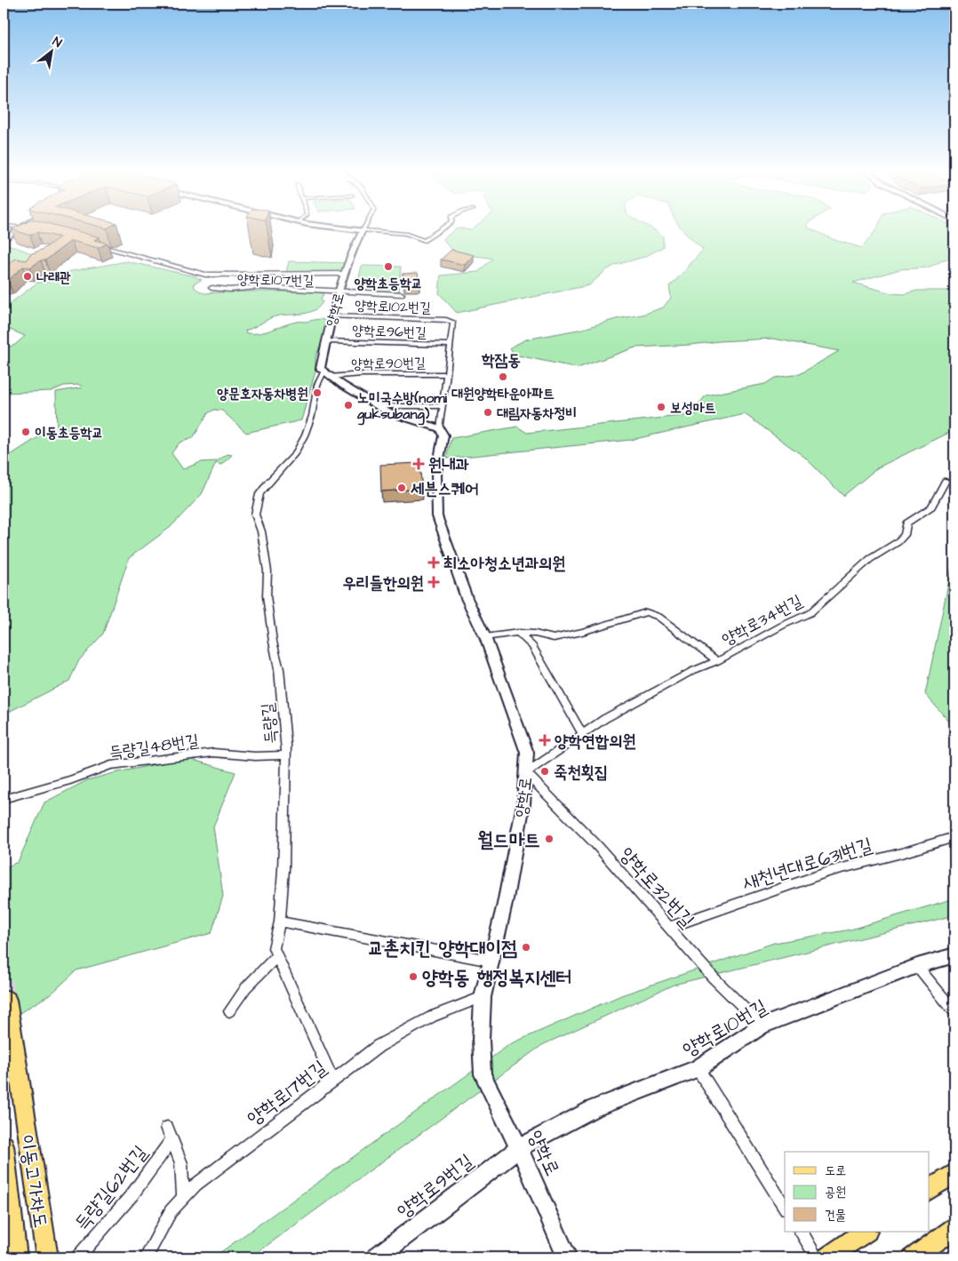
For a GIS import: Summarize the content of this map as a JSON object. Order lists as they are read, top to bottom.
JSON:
{
  "streets": {
    "main road": ["이동고가차도"],
    "street": [
      "양학로107번길",
      "양학로102번길",
      "양학로",
      "양학로96번길",
      "양학로90번길",
      "양학로34번길",
      "득량길",
      "득량길48번길",
      "새천년대로631번길",
      "양학로32번길",
      "양학로10번길",
      "양학로17번길",
      "양학로9번길",
      "득량길62번길"
    ]
  },
  "crossings": [
    ["양학로107번길", "양학로"],
    ["양학로102번길", "양학로"],
    ["양학로102번길", "양학로96번길"],
    ["양학로", "양학로96번길"],
    ["양학로", "양학로90번길"],
    ["양학로", "양학로34번길"],
    ["양학로", "득량길"],
    ["양학로", "양학로32번길"],
    ["양학로", "양학로10번길"],
    ["양학로", "양학로17번길"],
    ["양학로", "양학로9번길"],
    ["양학로96번길", "양학로90번길"],
    ["양학로90번길", "득량길"],
    ["양학로34번길", "양학로32번길"],
    ["득량길", "득량길48번길"],
    ["득량길", "양학로17번길"],
    ["새천년대로631번길", "양학로32번길"],
    ["양학로32번길", "양학로10번길"],
    ["양학로10번길", "양학로9번길"],
    ["양학로17번길", "득량길62번길"]
  ],
  "districts": ["학잠동"],
  "places": {
    "other": [
      "양학초등학교",
      "나래관",
      "대원양학타운아파트",
      "양문호자동차병원",
      "노미국수방(nomi guksubang)",
      "보성마트",
      "대림자동차정비",
      "이동초등학교",
      "세븐스퀘어",
      "죽천횟집",
      "월드마트",
      "교촌치킨 양학대이점",
      "양학동 행정복지센터"
    ],
    "health": [
      "원내과",
      "최소아청소년과의원",
      "우리들한의원",
      "양학연합의원"
    ]
  },
  "legend": ["도로", "공원", "건물"],
  "north": "top right"
}
